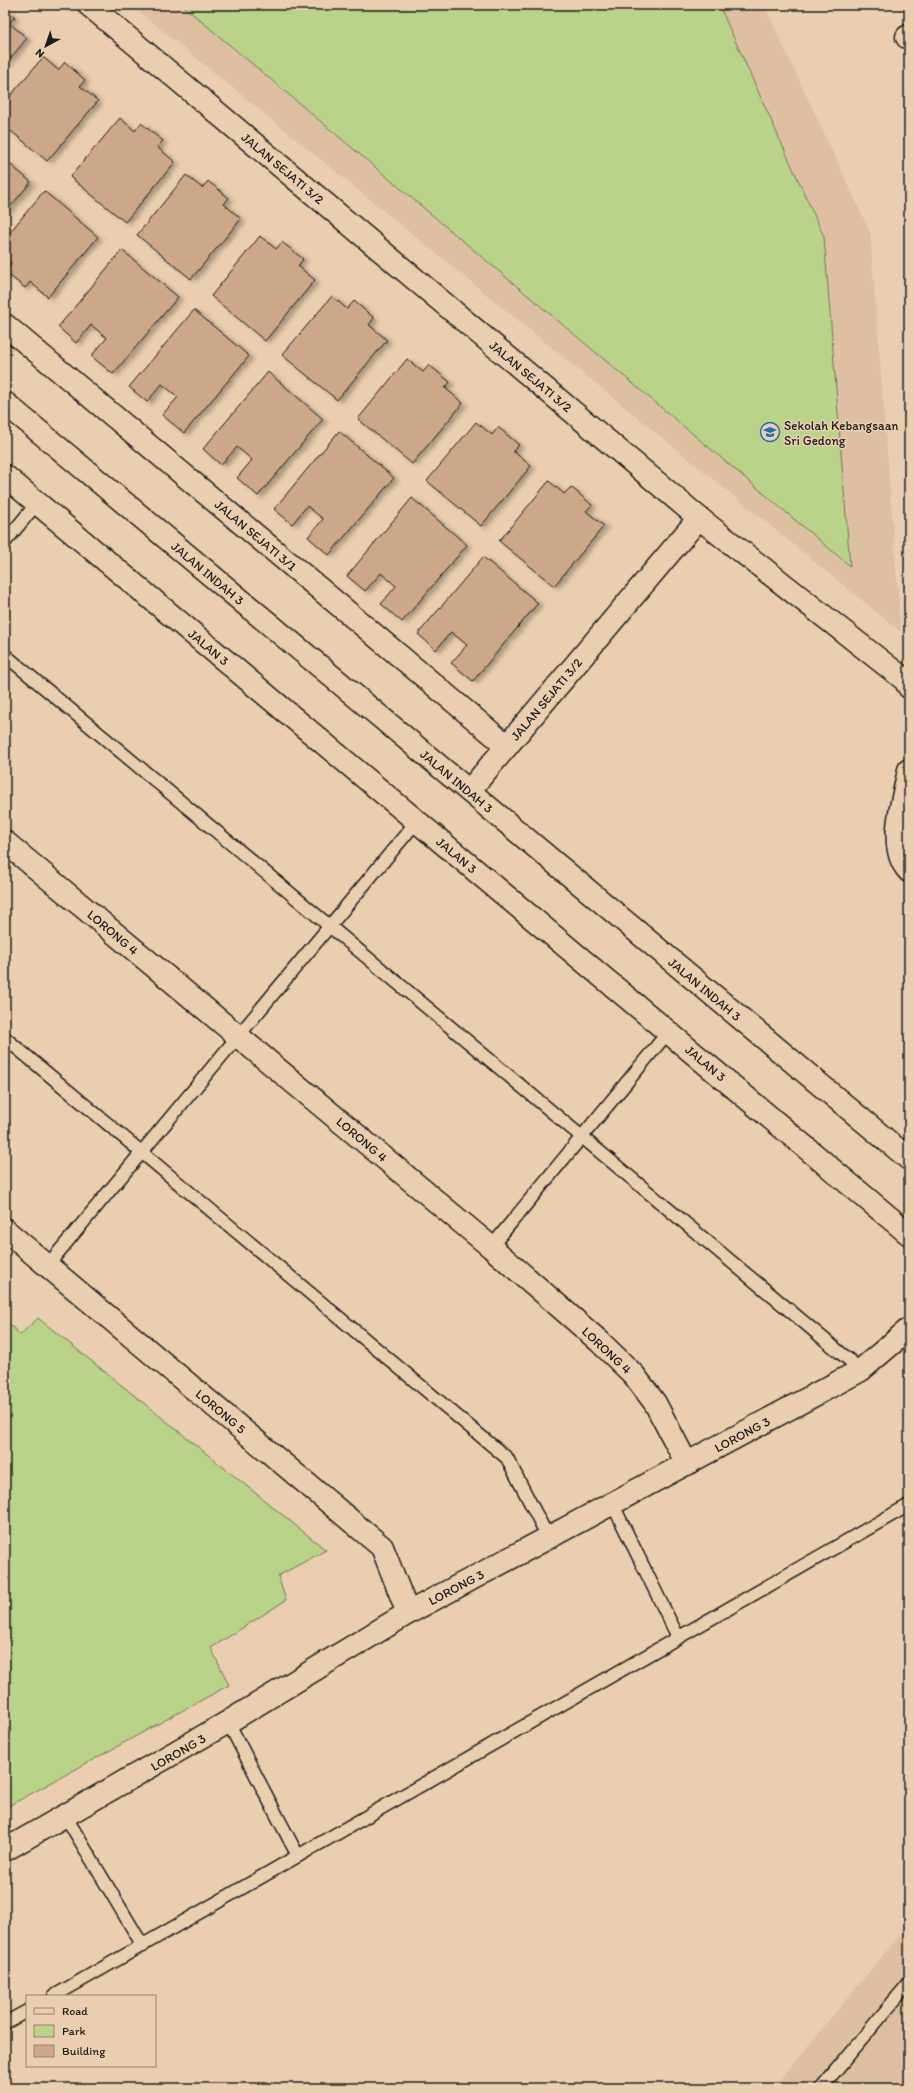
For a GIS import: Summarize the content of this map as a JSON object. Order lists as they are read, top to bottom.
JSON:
{
  "streets": {
    "street": [
      "JALAN SEJATI 3/2",
      "JALAN SEJATI 3/1",
      "JALAN INDAH 3",
      "JALAN 3",
      "LORONG 4",
      "LORONG 5",
      "LORONG 3"
    ]
  },
  "crossings": [
    ["JALAN SEJATI 3/2", "JALAN SEJATI 3/1"],
    ["JALAN SEJATI 3/2", "JALAN INDAH 3"],
    ["LORONG 4", "LORONG 3"],
    ["LORONG 5", "LORONG 3"]
  ],
  "places": {
    "school or university": ["Sekolah Kebangsaan Sri Gedong"]
  },
  "legend": ["Road", "Park", "Building"],
  "north": "bottom left"
}
